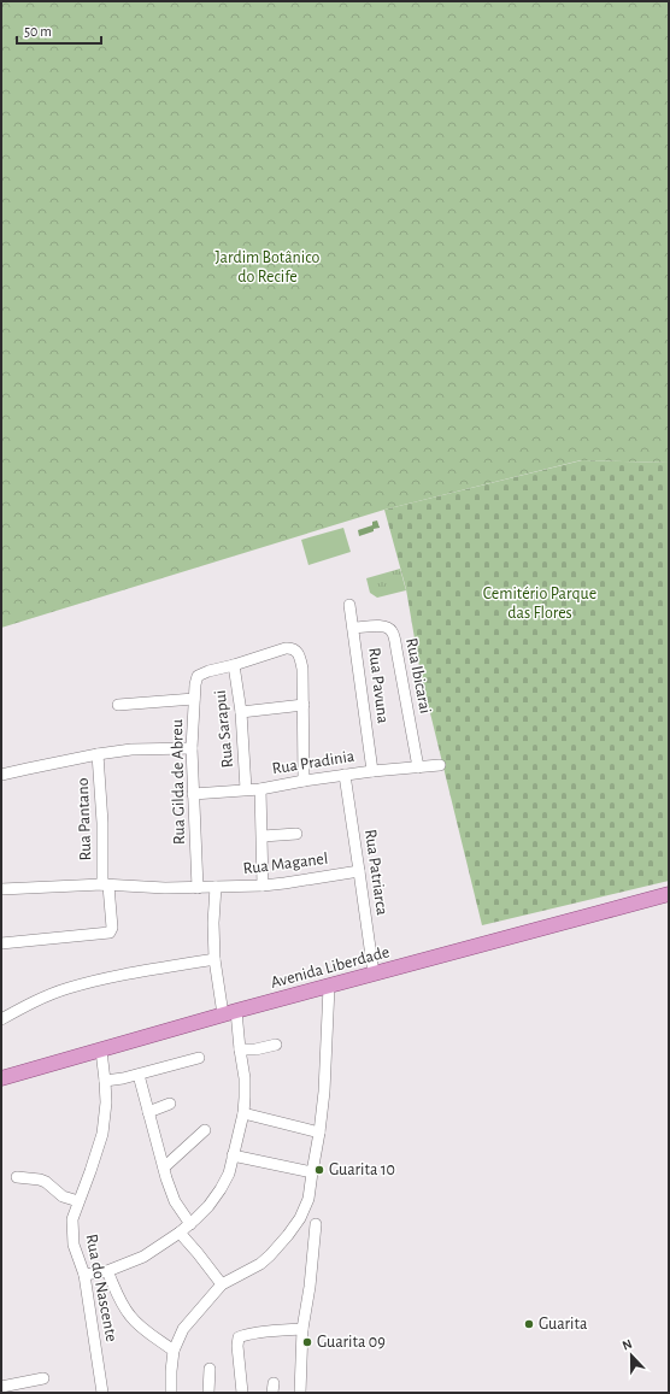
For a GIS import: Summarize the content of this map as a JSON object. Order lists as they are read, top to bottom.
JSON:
{
  "streets": {
    "main road": ["Avenida Liberdade"],
    "street": [
      "Rua Ibicarai",
      "Rua Pavuna",
      "Rua Sarapui",
      "Rua Pradinia",
      "Rua Gilda de Abreu",
      "Rua Pantano",
      "Rua Maganel",
      "Rua Patriarca",
      "Rua do Nascente"
    ]
  },
  "crossings": [
    ["Rua Ibicarai", "Rua Pavuna"],
    ["Rua Ibicarai", "Rua Pradinia"],
    ["Rua Pavuna", "Rua Pradinia"],
    ["Rua Sarapui", "Rua Pradinia"],
    ["Rua Sarapui", "Rua Gilda de Abreu"],
    ["Rua Pradinia", "Rua Gilda de Abreu"],
    ["Rua Pradinia", "Rua Patriarca"],
    ["Rua Gilda de Abreu", "Rua Maganel"],
    ["Rua Pantano", "Rua Maganel"],
    ["Rua Maganel", "Rua Patriarca"],
    ["Rua Patriarca", "Avenida Liberdade"],
    ["Avenida Liberdade", "Rua do Nascente"]
  ],
  "parks": ["Jardim Botânico do Recife", "Cemitério Parque das Flores"],
  "places": ["Guarita 10", "Guarita", "Guarita 09"],
  "scale_bar": "50 m",
  "north": "top"
}
